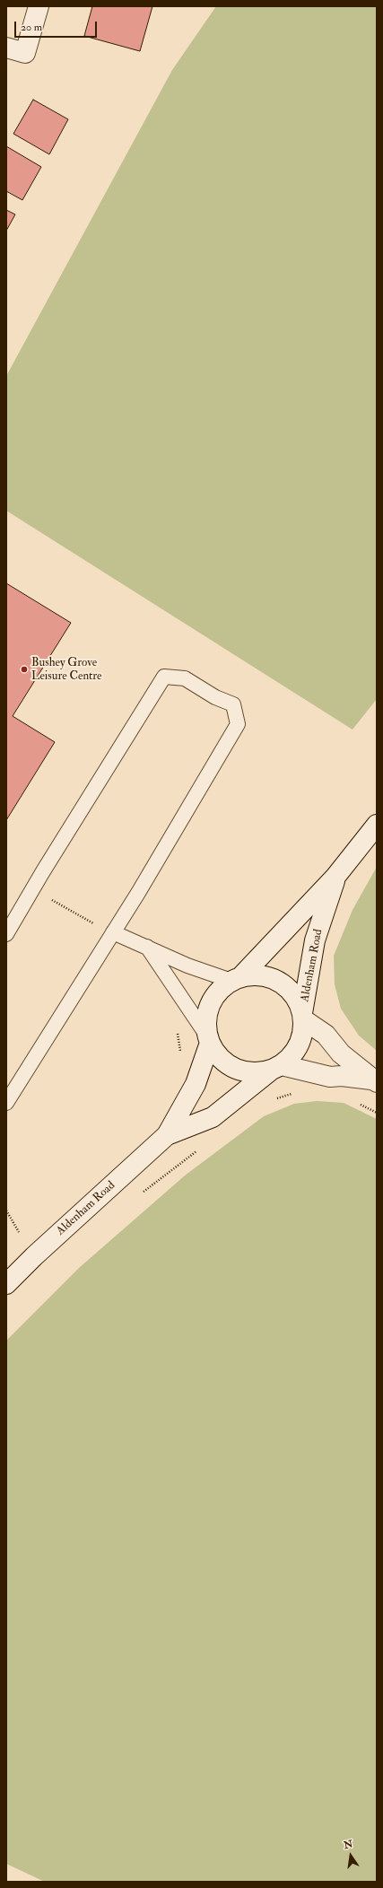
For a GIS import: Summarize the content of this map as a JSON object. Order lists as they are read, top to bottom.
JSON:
{
  "streets": {
    "main road": ["Aldenham Road"]
  },
  "places": ["Bushey Grove Leisure Centre"],
  "scale_bar": "20 m",
  "north": "top"
}
